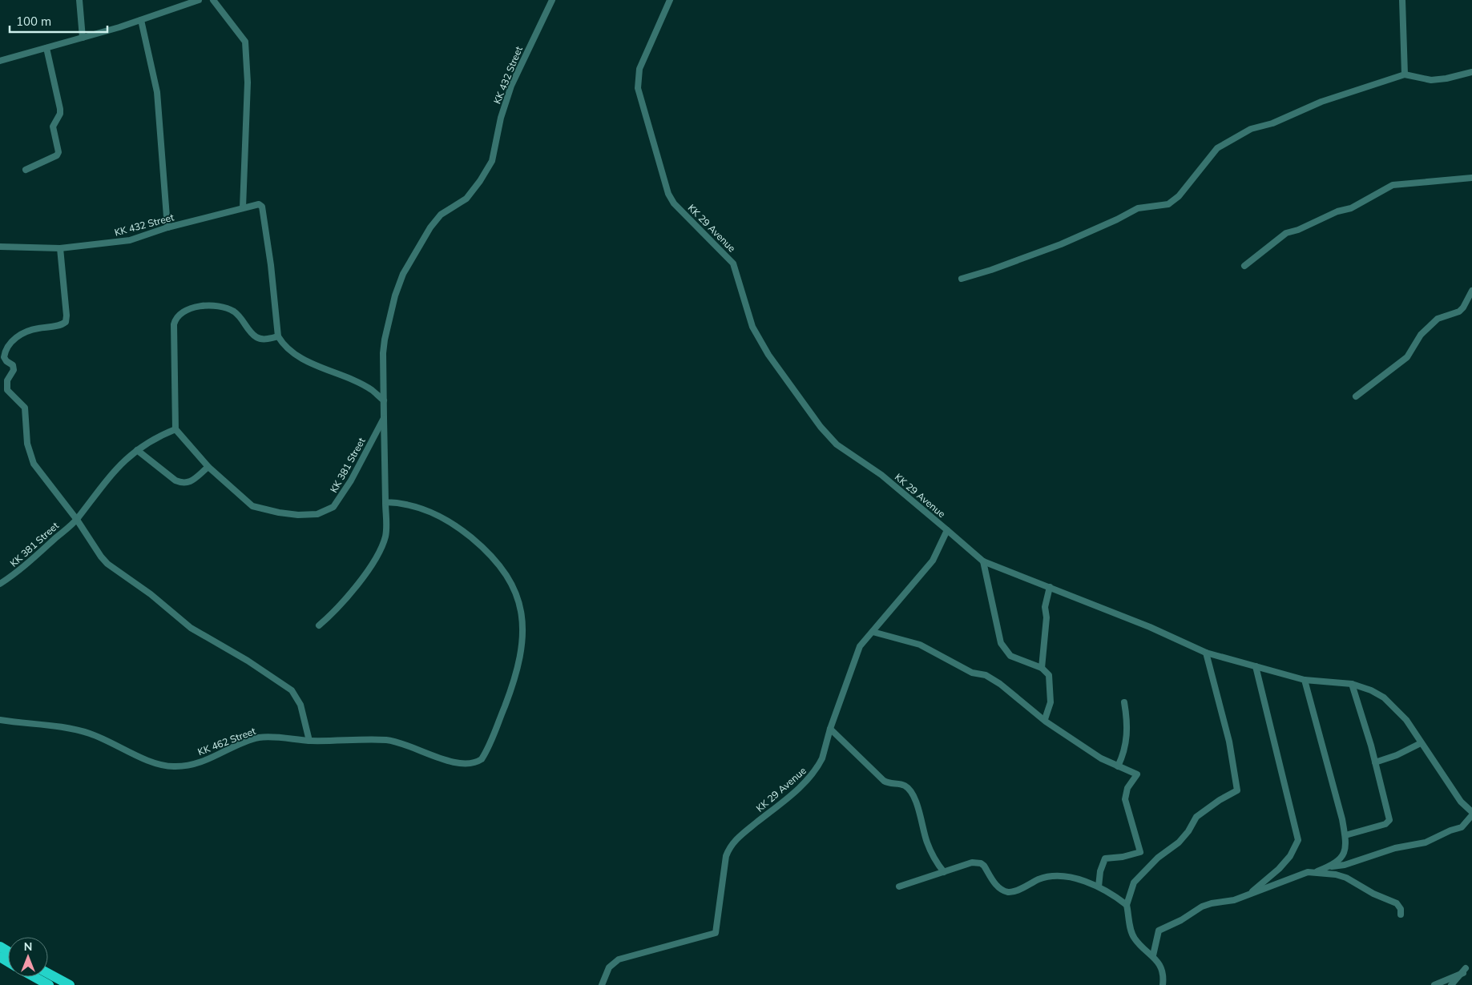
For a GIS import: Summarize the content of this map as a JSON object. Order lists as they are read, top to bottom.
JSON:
{
  "streets": {
    "street": [
      "KK 432 Street",
      "KK 29 Avenue",
      "KK 381 Street",
      "KK 462 Street"
    ]
  },
  "crossings": [
    ["KK 432 Street", "KK 381 Street"]
  ],
  "scale_bar": "100 m",
  "north": "top"
}
